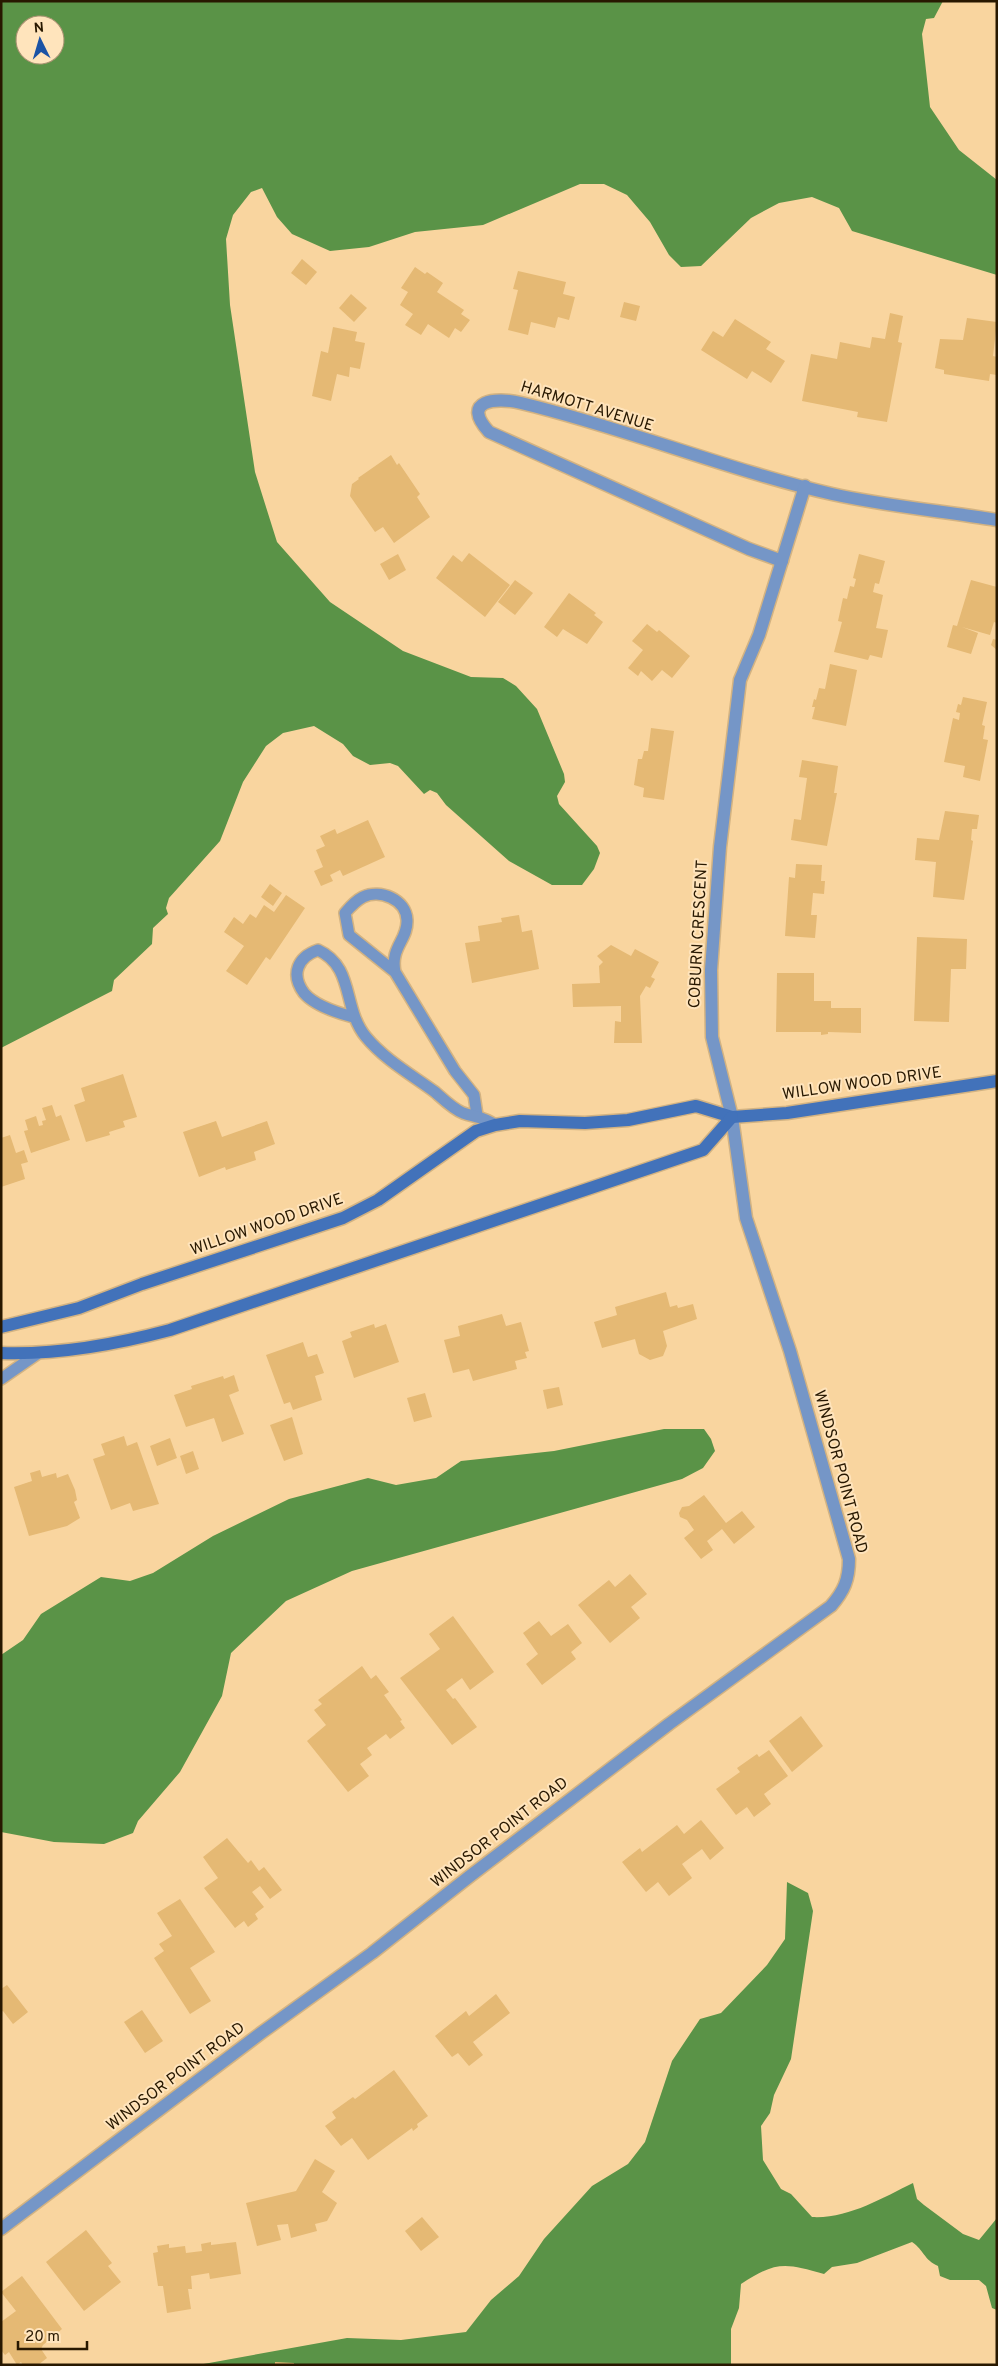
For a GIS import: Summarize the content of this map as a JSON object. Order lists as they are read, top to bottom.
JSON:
{
  "streets": {
    "street": [
      "HARMOTT AVENUE",
      "COBURN CRESCENT",
      "WILLOW WOOD DRIVE",
      "WINDSOR POINT ROAD"
    ]
  },
  "crossings": [
    ["HARMOTT AVENUE", "COBURN CRESCENT"],
    ["COBURN CRESCENT", "WILLOW WOOD DRIVE"],
    ["COBURN CRESCENT", "WINDSOR POINT ROAD"]
  ],
  "scale_bar": "20 m",
  "north": "top"
}
